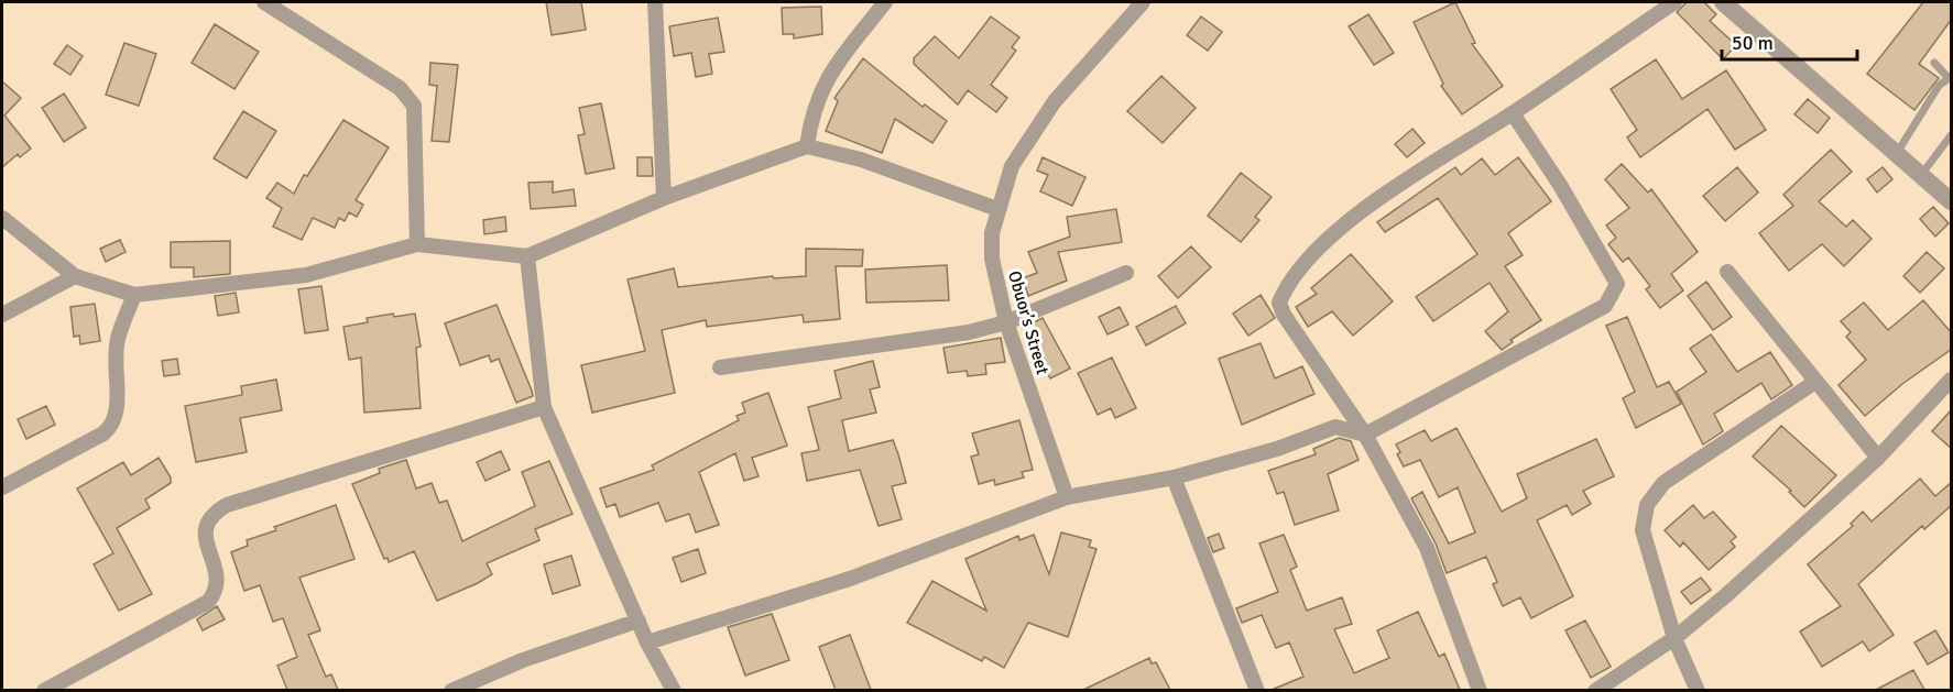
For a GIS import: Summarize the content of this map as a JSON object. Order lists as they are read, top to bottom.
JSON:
{
  "streets": {
    "street": ["Obuor’s Street"]
  },
  "scale_bar": "50 m"
}
